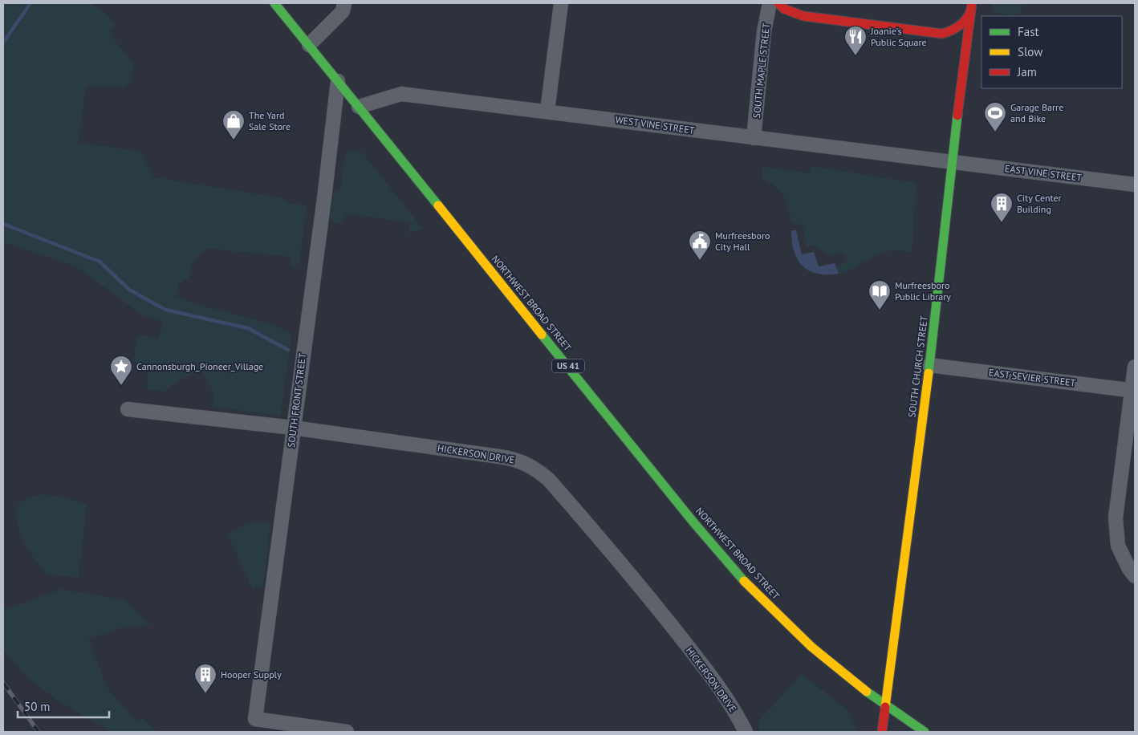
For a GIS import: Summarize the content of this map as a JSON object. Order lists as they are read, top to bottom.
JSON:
{
  "streets": {
    "main road": ["NORTHWEST BROAD STREET", "US 41", "SOUTH CHURCH STREET"],
    "street": [
      "SOUTH MAPLE STREET",
      "WEST VINE STREET",
      "EAST VINE STREET",
      "EAST SEVIER STREET",
      "SOUTH FRONT STREET",
      "HICKERSON DRIVE"
    ]
  },
  "crossings": [
    ["SOUTH MAPLE STREET", "WEST VINE STREET"],
    ["WEST VINE STREET", "EAST VINE STREET"],
    ["WEST VINE STREET", "NORTHWEST BROAD STREET"],
    ["WEST VINE STREET", "SOUTH CHURCH STREET"],
    ["EAST VINE STREET", "SOUTH CHURCH STREET"],
    ["NORTHWEST BROAD STREET", "US 41"],
    ["NORTHWEST BROAD STREET", "SOUTH CHURCH STREET"],
    ["NORTHWEST BROAD STREET", "SOUTH FRONT STREET"],
    ["US 41", "SOUTH CHURCH STREET"],
    ["SOUTH CHURCH STREET", "EAST SEVIER STREET"],
    ["SOUTH FRONT STREET", "HICKERSON DRIVE"]
  ],
  "places": {
    "restaurant": ["Joanie's Public Square"],
    "sports": ["Garage Barre and Bike"],
    "shop": ["The Yard Sale Store"],
    "building": ["City Center Building", "Hooper Supply"],
    "public building": ["Murfreesboro City Hall"],
    "library": ["Murfreesboro Public Library"],
    "place": ["Cannonsburgh_Pioneer_Village"]
  },
  "legend": ["Fast", "Slow", "Jam"],
  "scale_bar": "50 m"
}
